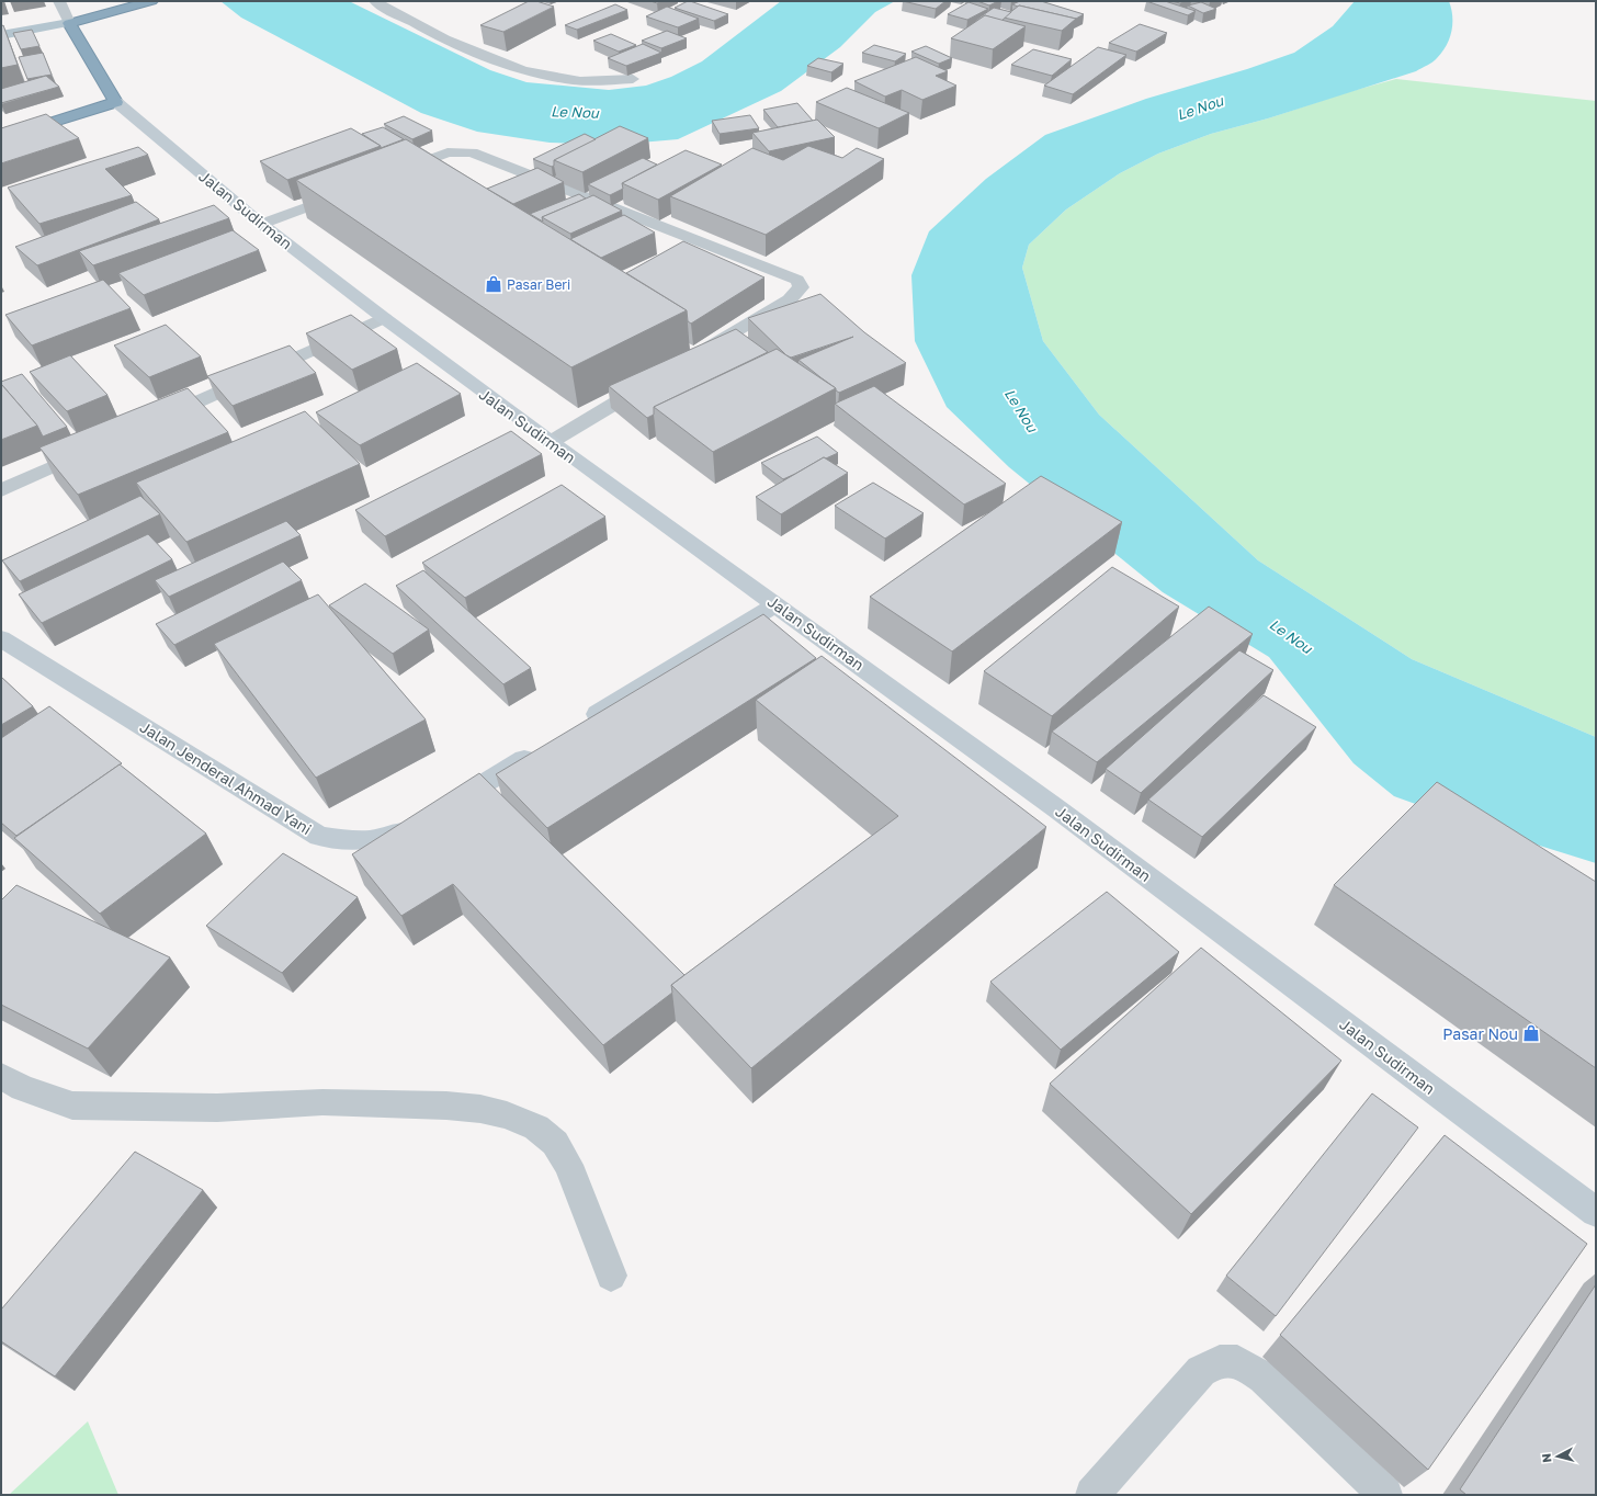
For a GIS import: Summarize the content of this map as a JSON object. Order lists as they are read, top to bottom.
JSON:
{
  "streets": {
    "highway": ["Jalan Sudirman"],
    "street": ["Jalan Jenderal Ahmad Yani"]
  },
  "water": ["Le Nou"],
  "places": {
    "shop": ["Pasar Beri", "Pasar Nou"]
  },
  "north": "left"
}
